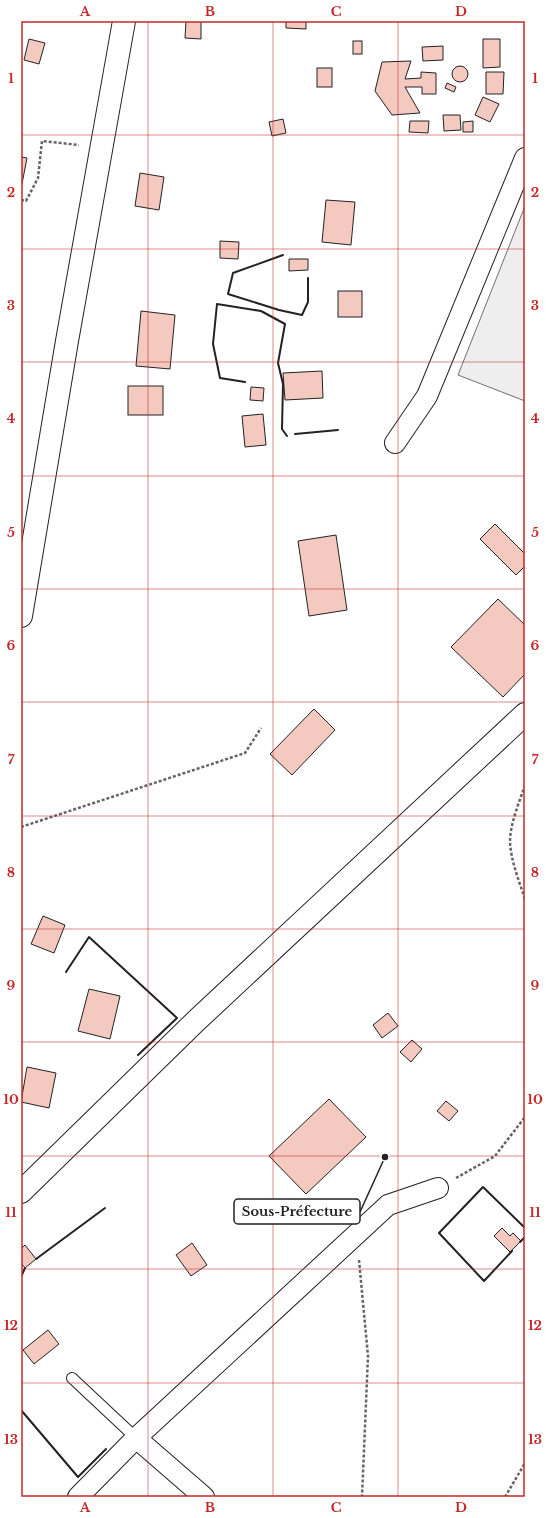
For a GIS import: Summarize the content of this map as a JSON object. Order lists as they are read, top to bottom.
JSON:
{
  "places": ["Sous-Préfecture"],
  "grid": {
    "columns": [
      "A",
      "B",
      "C",
      "D"
    ],
    "rows": [
      "1",
      "2",
      "3",
      "4",
      "5",
      "6",
      "7",
      "8",
      "9",
      "10",
      "11",
      "12",
      "13"
    ]
  }
}
